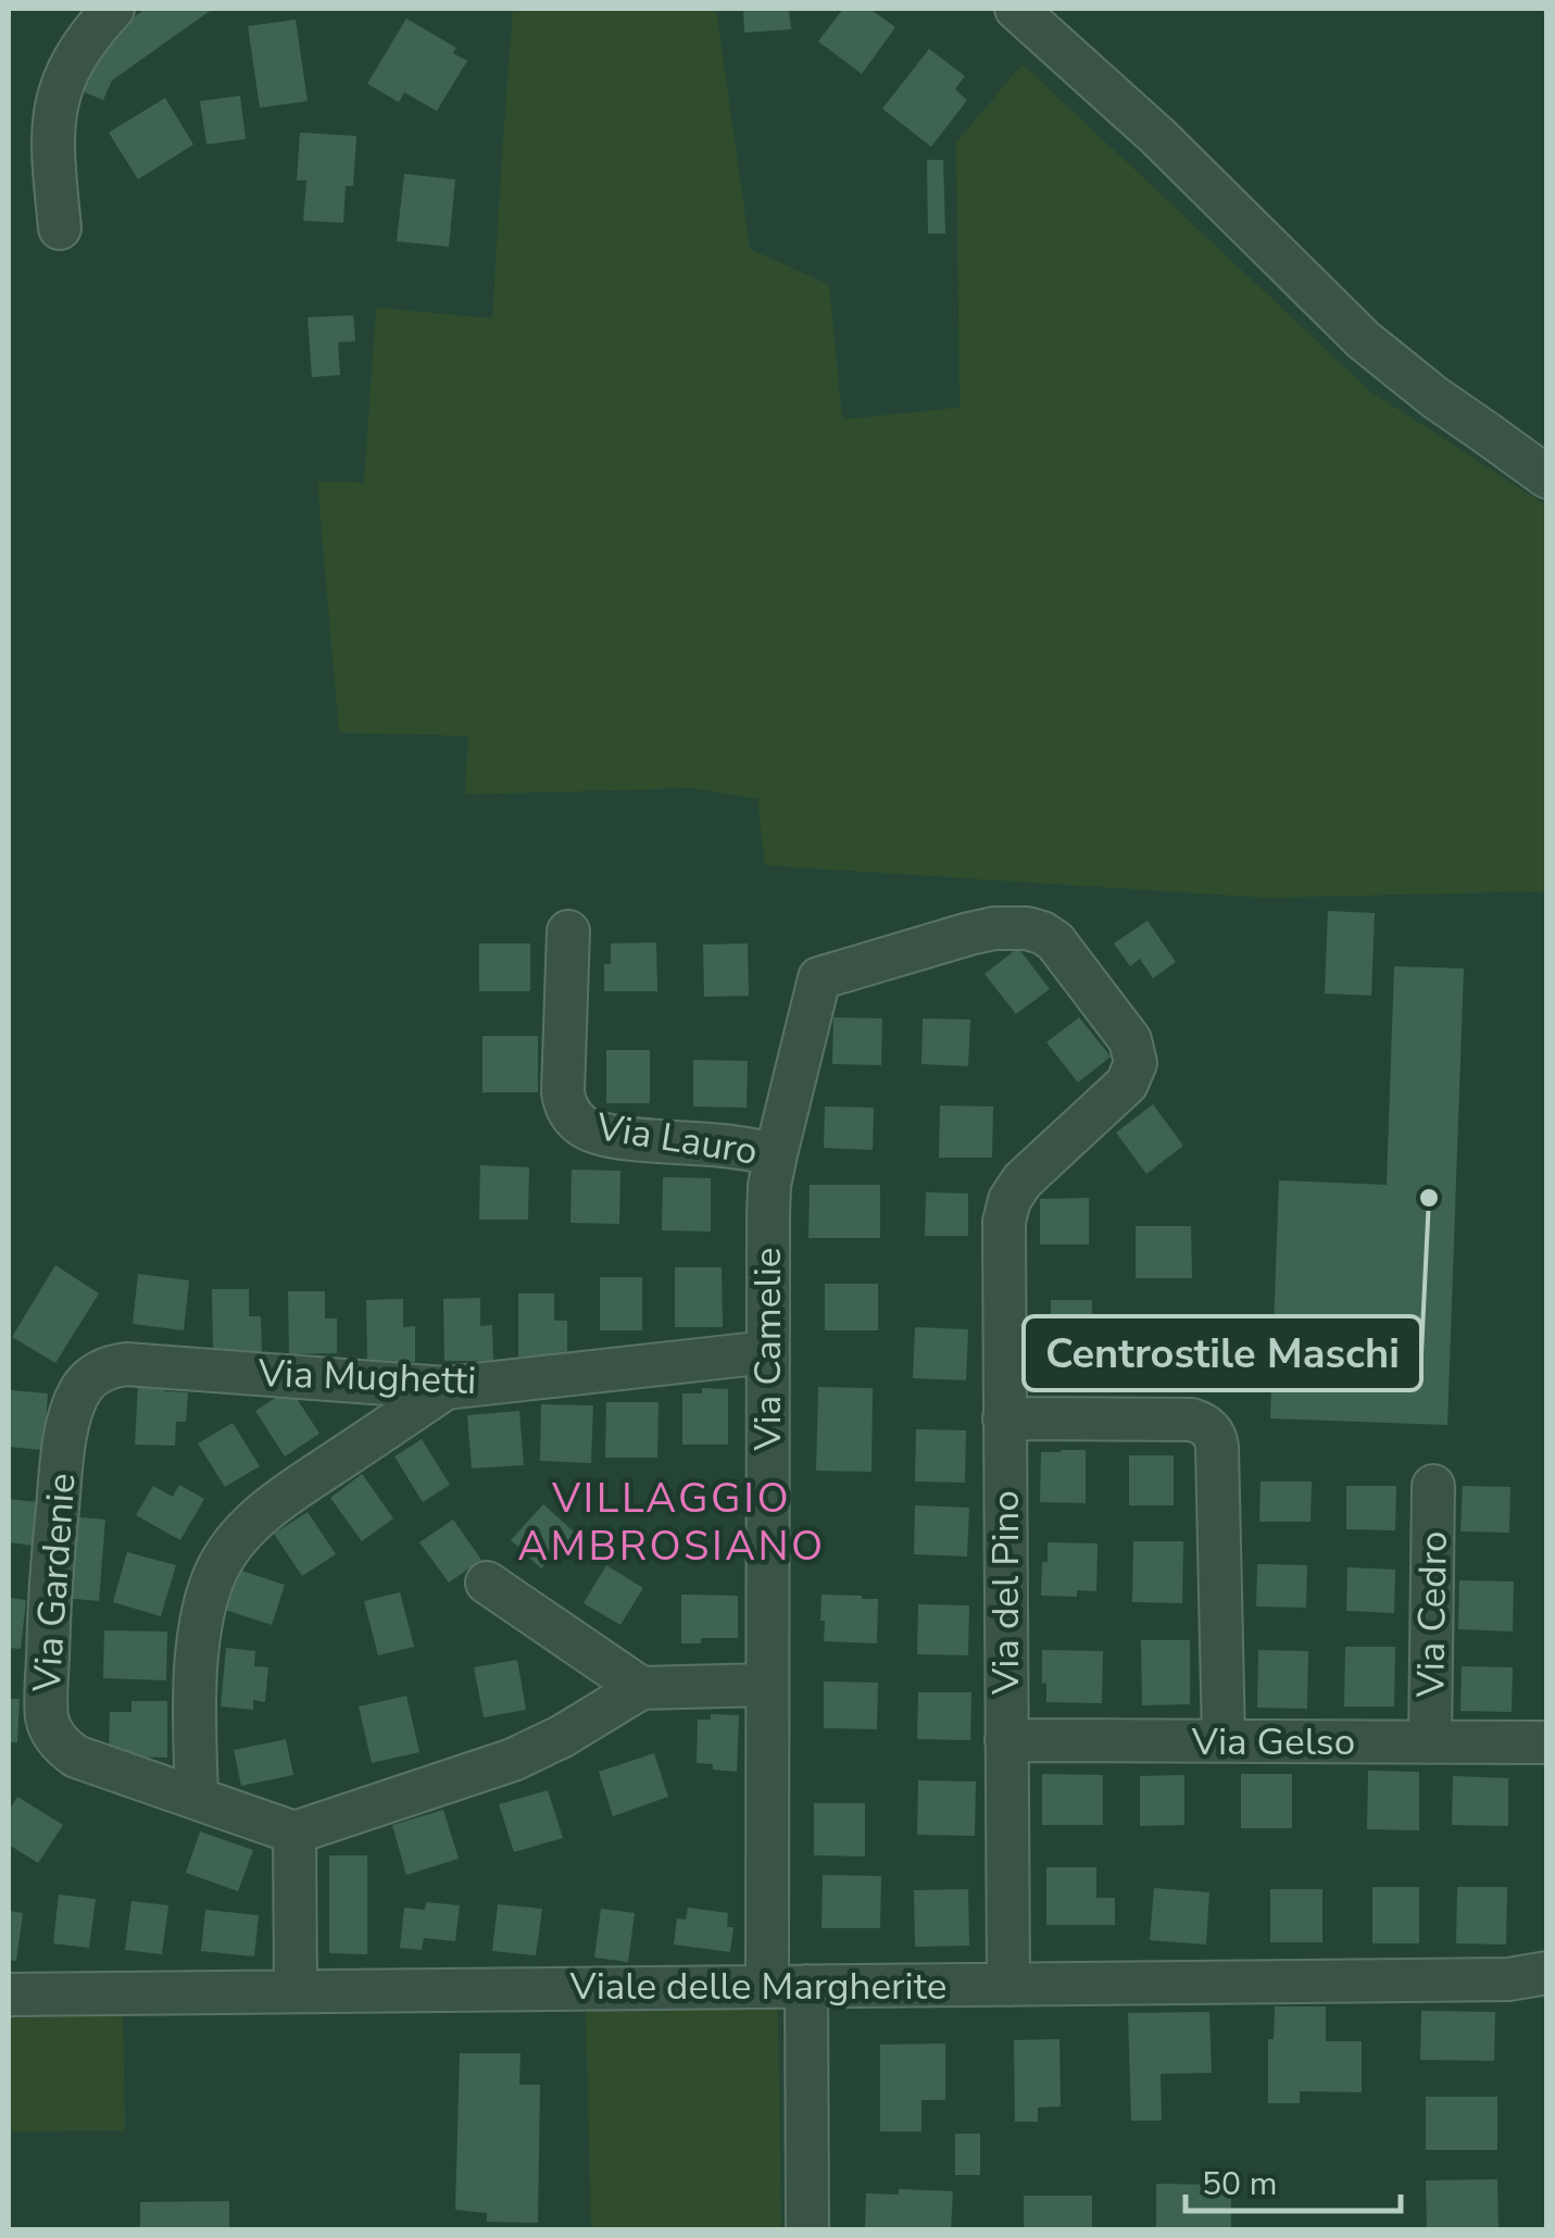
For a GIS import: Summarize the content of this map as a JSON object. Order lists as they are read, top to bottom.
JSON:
{
  "streets": {
    "street": [
      "Via Lauro",
      "Via Camelie",
      "Via Mughetti",
      "Via Gardenie",
      "Via del Pino",
      "Via Cedro",
      "Via Gelso",
      "Viale delle Margherite"
    ]
  },
  "crossings": [
    ["Via Lauro", "Via Camelie"],
    ["Via Camelie", "Via Mughetti"],
    ["Via Camelie", "Via del Pino"],
    ["Via Camelie", "Viale delle Margherite"],
    ["Via Mughetti", "Via Gardenie"],
    ["Via del Pino", "Via Gelso"],
    ["Via del Pino", "Viale delle Margherite"],
    ["Via Cedro", "Via Gelso"]
  ],
  "districts": ["VILLAGGIO AMBROSIANO"],
  "places": ["Centrostile Maschi"],
  "scale_bar": "50 m"
}
